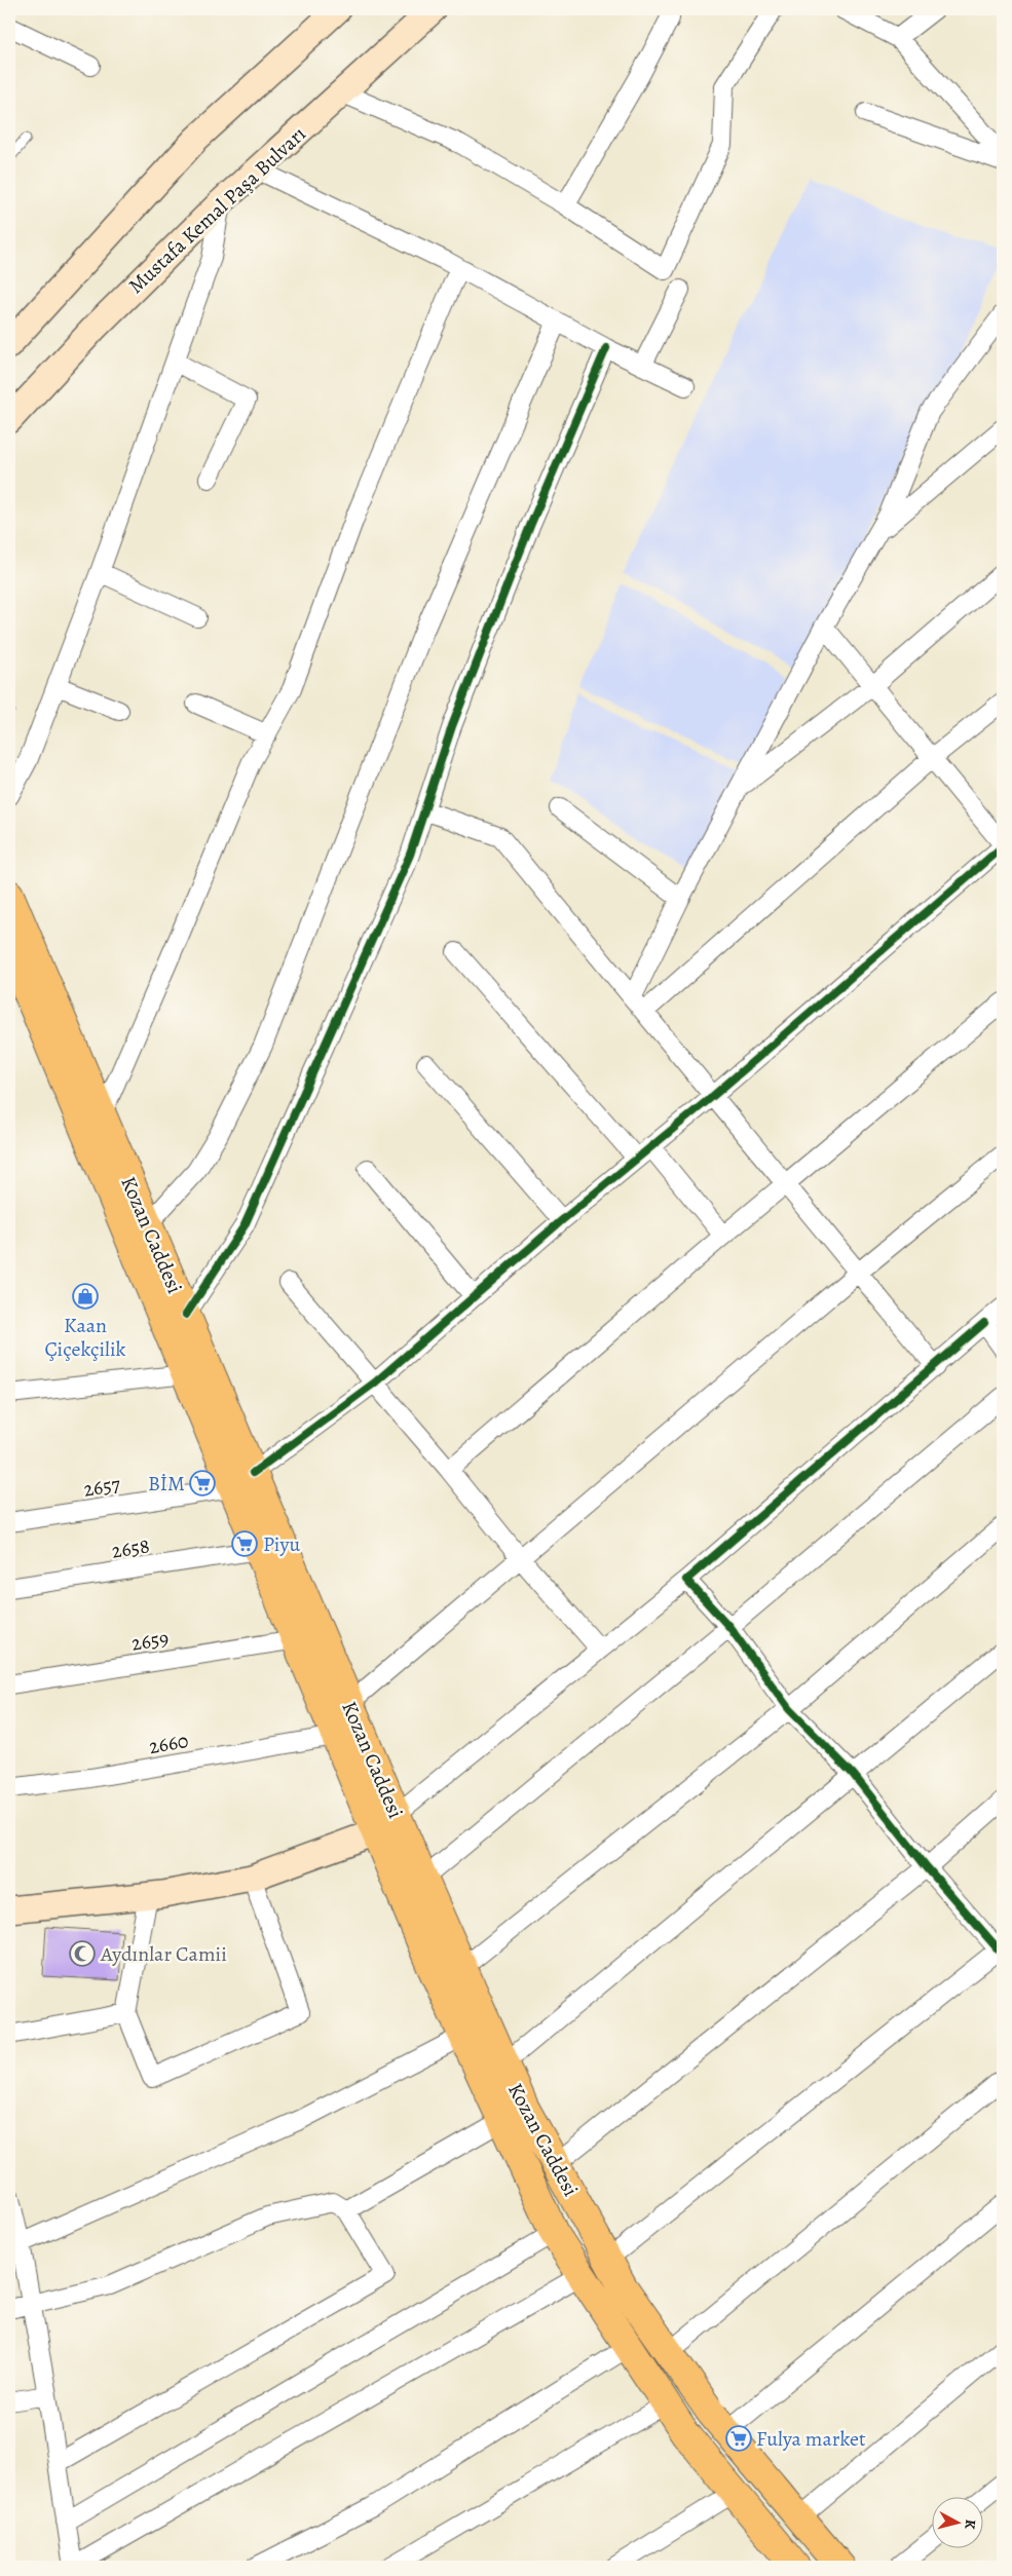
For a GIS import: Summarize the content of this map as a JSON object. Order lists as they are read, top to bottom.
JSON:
{
  "streets": {
    "highway": ["Kozan Caddesi"],
    "main road": ["Mustafa Kemal Paşa Bulvarı"],
    "street": [
      "2657",
      "2658",
      "2659",
      "2660"
    ]
  },
  "crossings": [
    ["Kozan Caddesi", "2657"],
    ["Kozan Caddesi", "2658"],
    ["Kozan Caddesi", "2659"],
    ["Kozan Caddesi", "2660"]
  ],
  "places": {
    "shop": ["Kaan Çiçekçilik"],
    "supermarket": ["BİM", "Piyu", "Fulya market"],
    "mosque": ["Aydınlar Camii"]
  },
  "north": "right"
}
